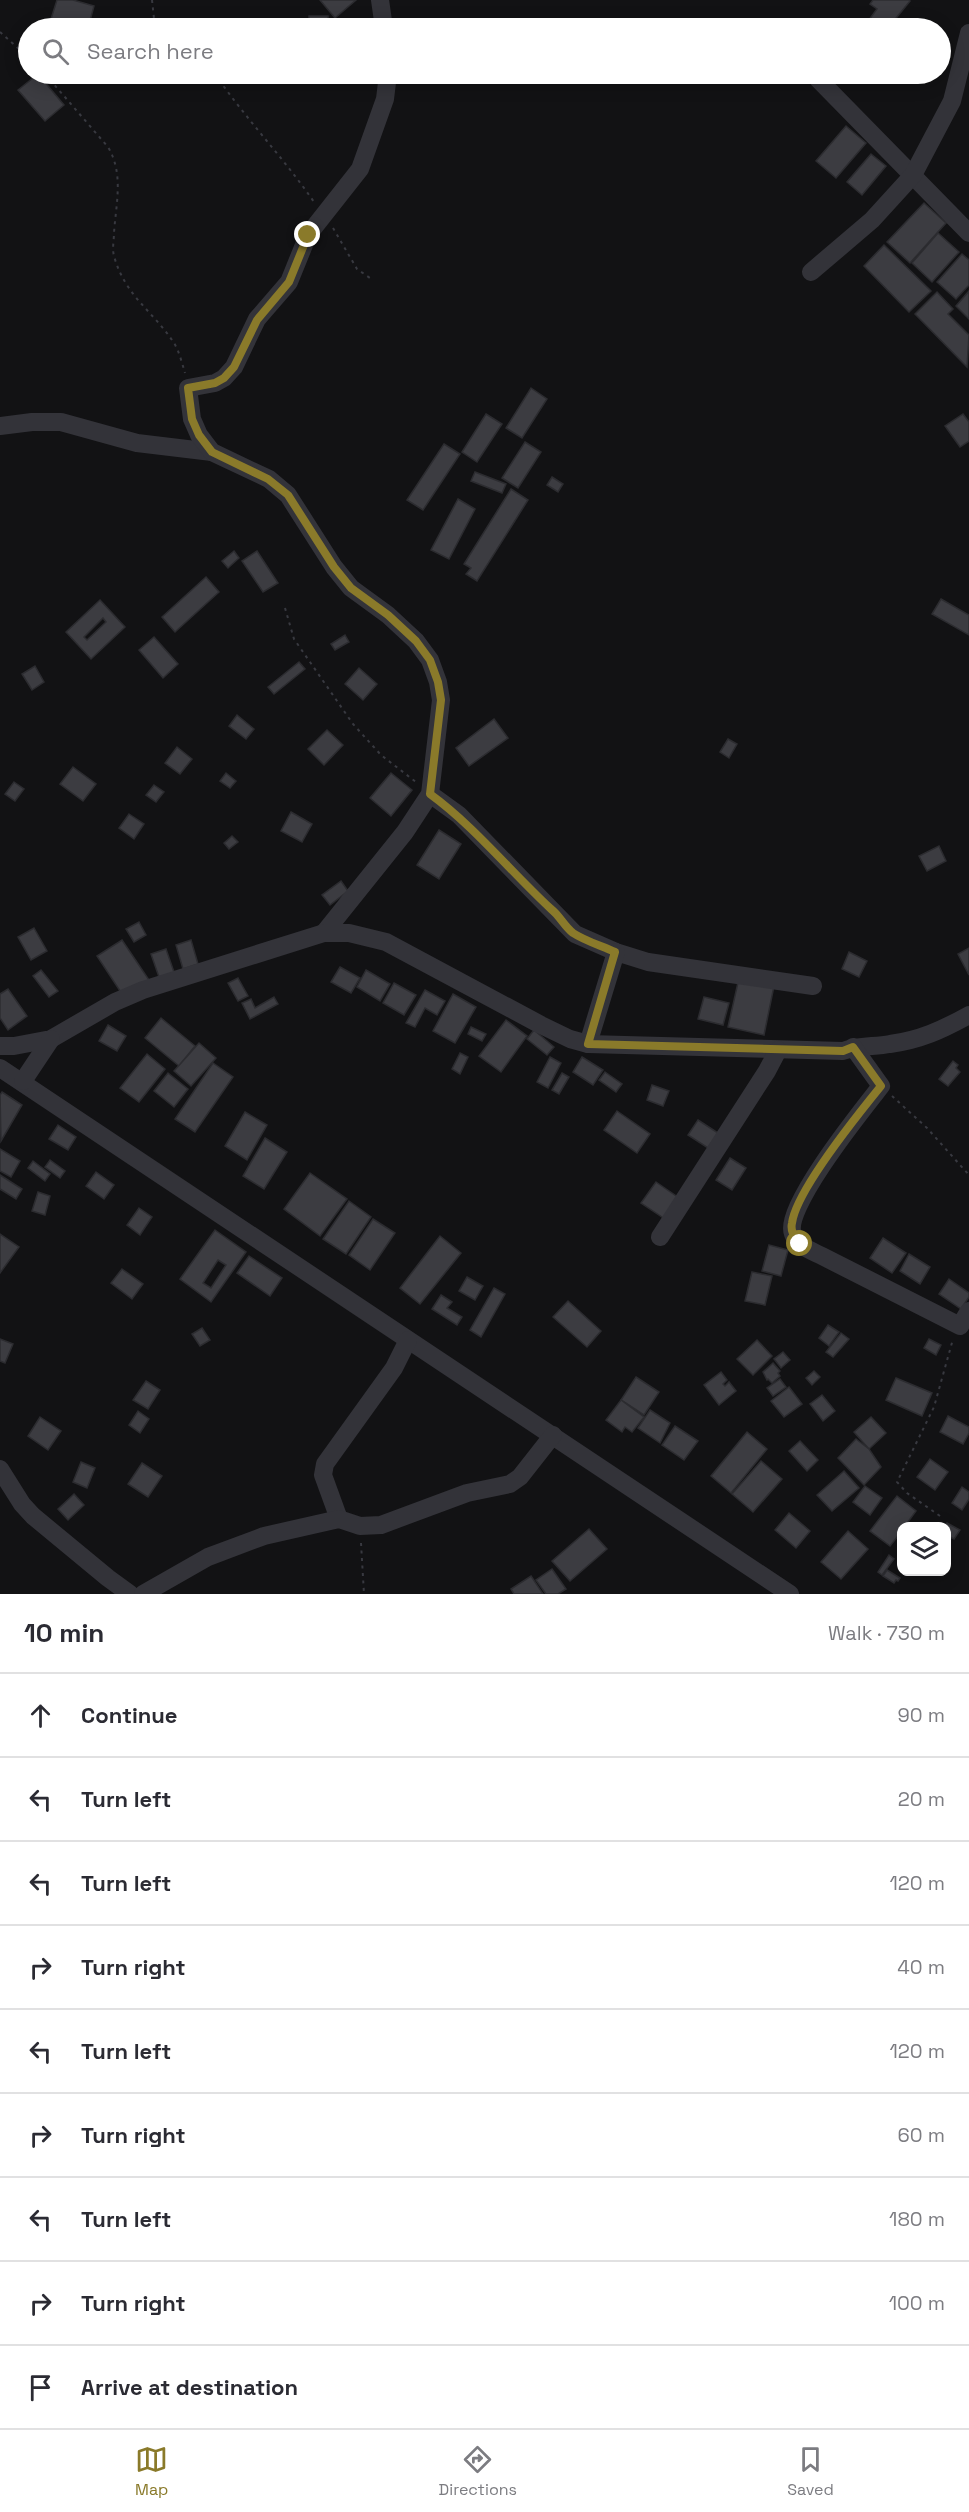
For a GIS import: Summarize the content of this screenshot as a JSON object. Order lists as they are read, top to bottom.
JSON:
{
  "page": {
    "search": "Search here",
    "heading": ["10 min", "Walk · 730 m"],
    "list": [
      ["Continue", "90 m"],
      ["Turn left", "20 m"],
      ["Turn left", "120 m"],
      ["Turn right", "40 m"],
      ["Turn left", "120 m"],
      ["Turn right", "60 m"],
      ["Turn left", "180 m"],
      ["Turn right", "100 m"],
      "Arrive at destination"
    ],
    "nav": ["Map", "Directions", "Saved"]
  }
}
